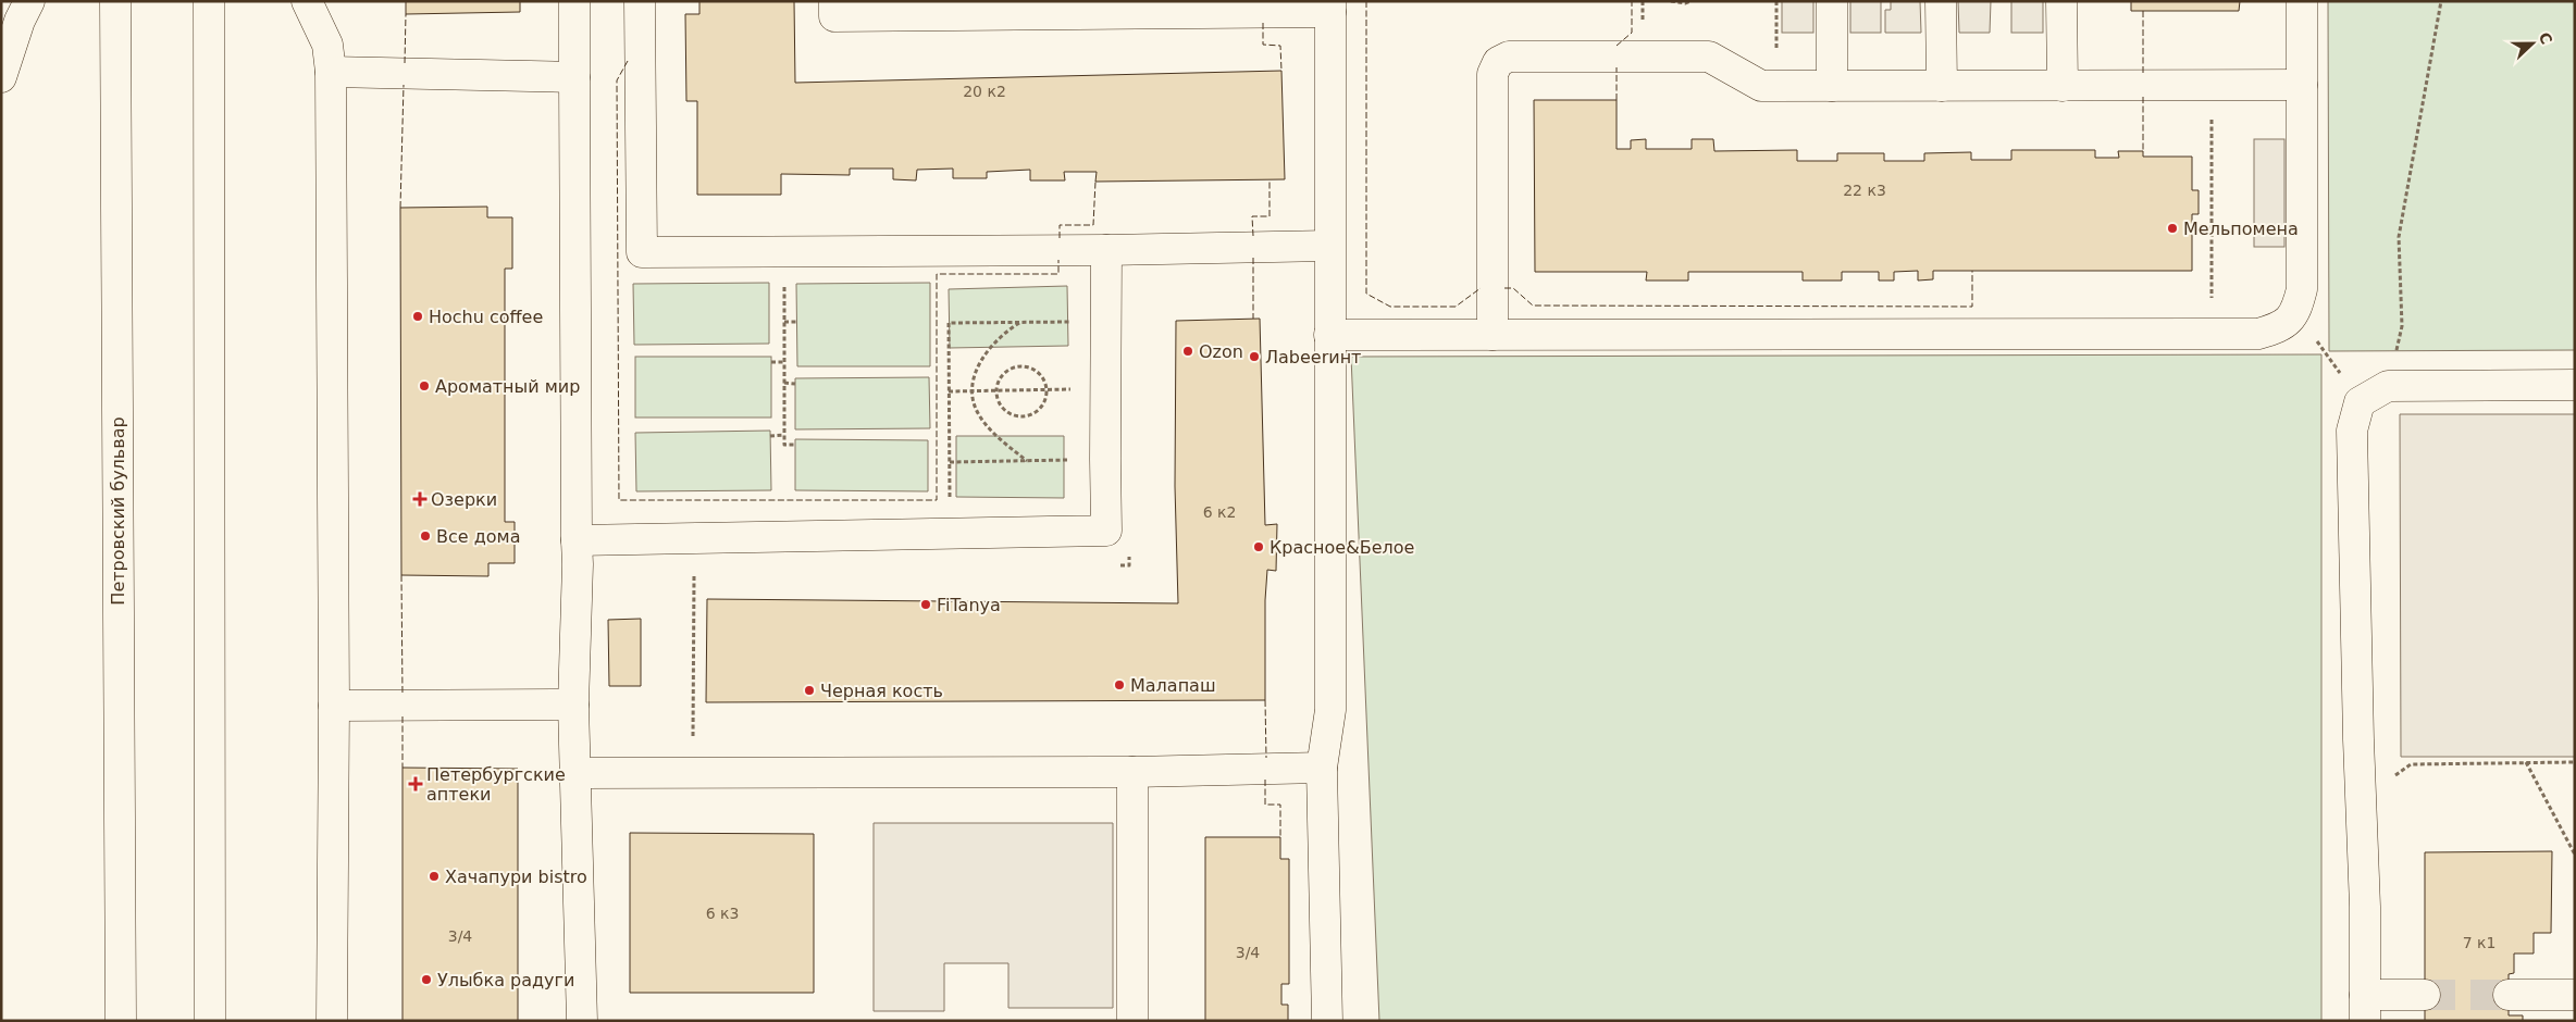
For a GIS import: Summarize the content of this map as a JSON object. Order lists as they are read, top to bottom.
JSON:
{
  "streets": {
    "street": ["Петровский бульвар"]
  },
  "places": {
    "other": [
      "Мельпомена",
      "Hochu coffee",
      "Ozon",
      "Лаbeerинт",
      "Ароматный мир",
      "Все дома",
      "Красное&Белое",
      "FiTanya",
      "Малапаш",
      "Черная кость",
      "Хачапури bistro",
      "Улыбка радуги"
    ],
    "health": ["Озерки", "Петербургские аптеки"]
  },
  "house_numbers": [
    "20 к2",
    "22 к3",
    "6 к2",
    "6 к3",
    "3/4",
    "7 к1",
    "3/4"
  ],
  "north": "right"
}
